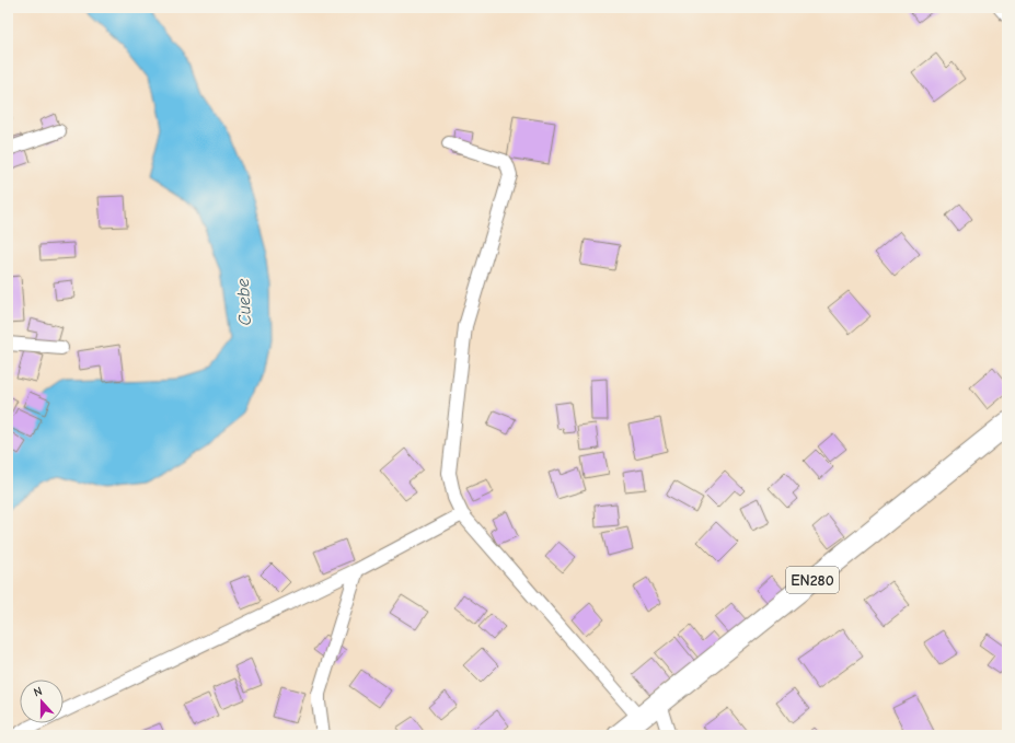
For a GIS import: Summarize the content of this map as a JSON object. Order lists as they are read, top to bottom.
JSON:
{
  "streets": {
    "main road": ["EN280"]
  },
  "water": ["Cuebe"],
  "north": "top"
}
